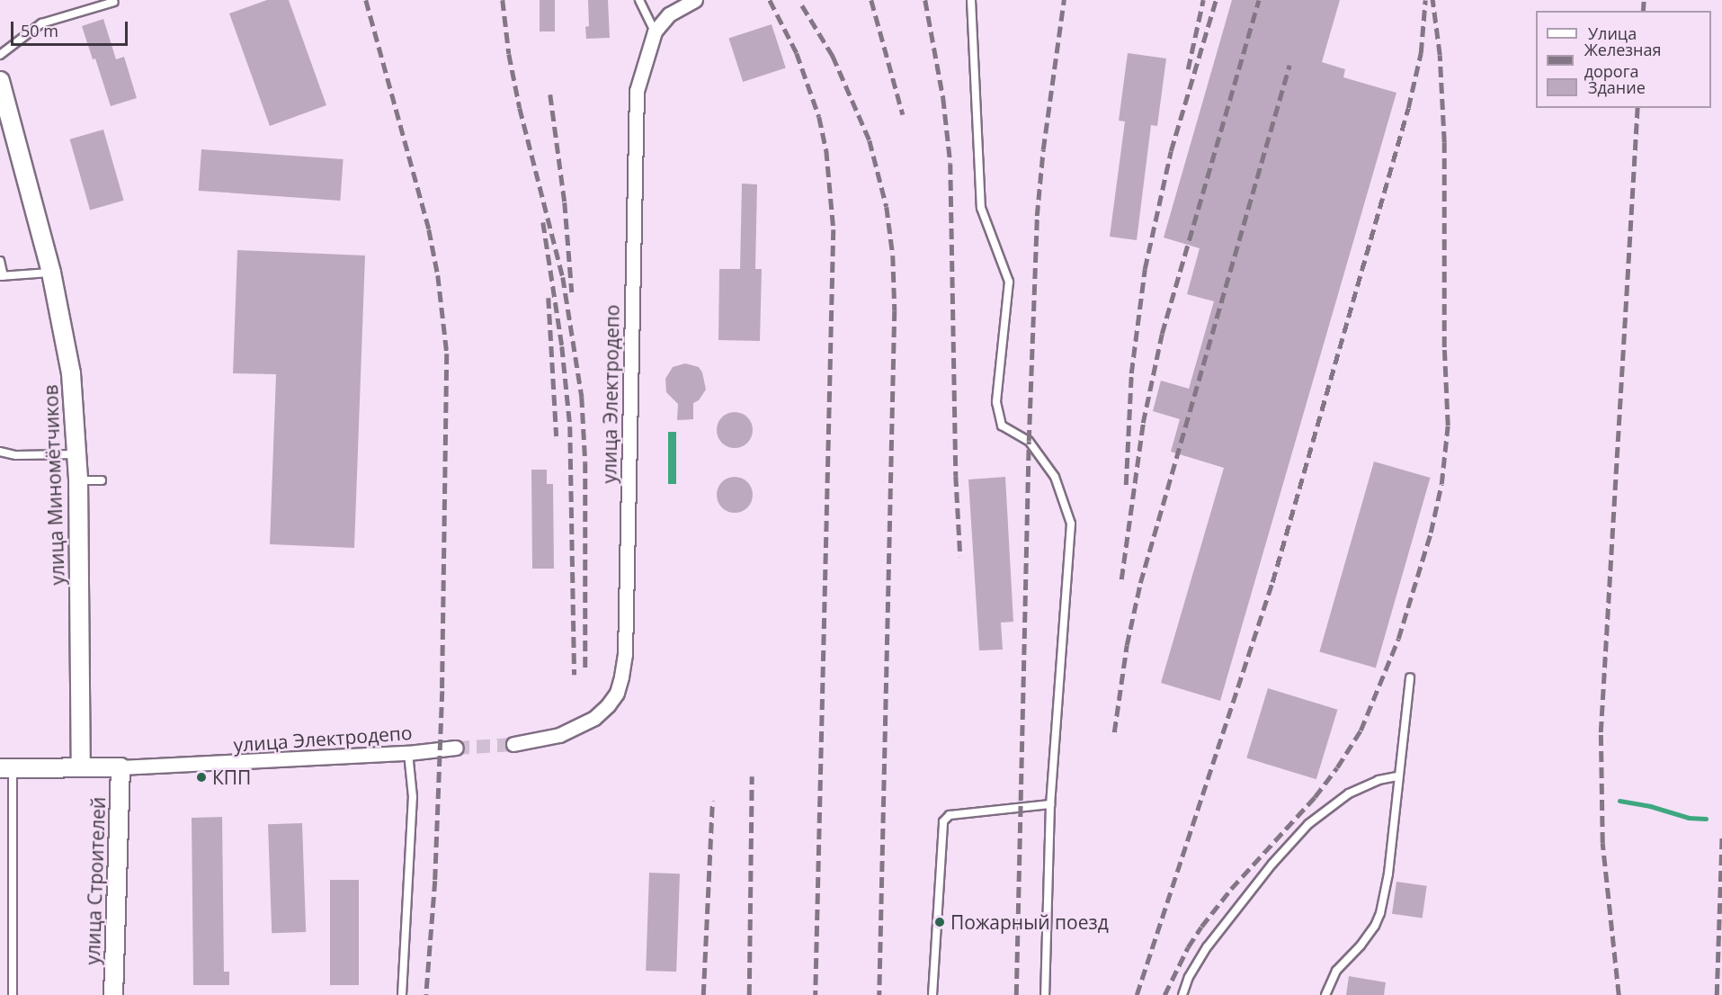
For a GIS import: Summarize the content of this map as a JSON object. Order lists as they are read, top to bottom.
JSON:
{
  "streets": {
    "street": ["улица Электродепо", "улица Миномётчиков", "улица Строителей"]
  },
  "crossings": [
    ["улица Электродепо", "улица Строителей"]
  ],
  "places": ["КПП", "Пожарный поезд"],
  "legend": ["Улица", "Железная дорога", "Здание"],
  "scale_bar": "50 m"
}
